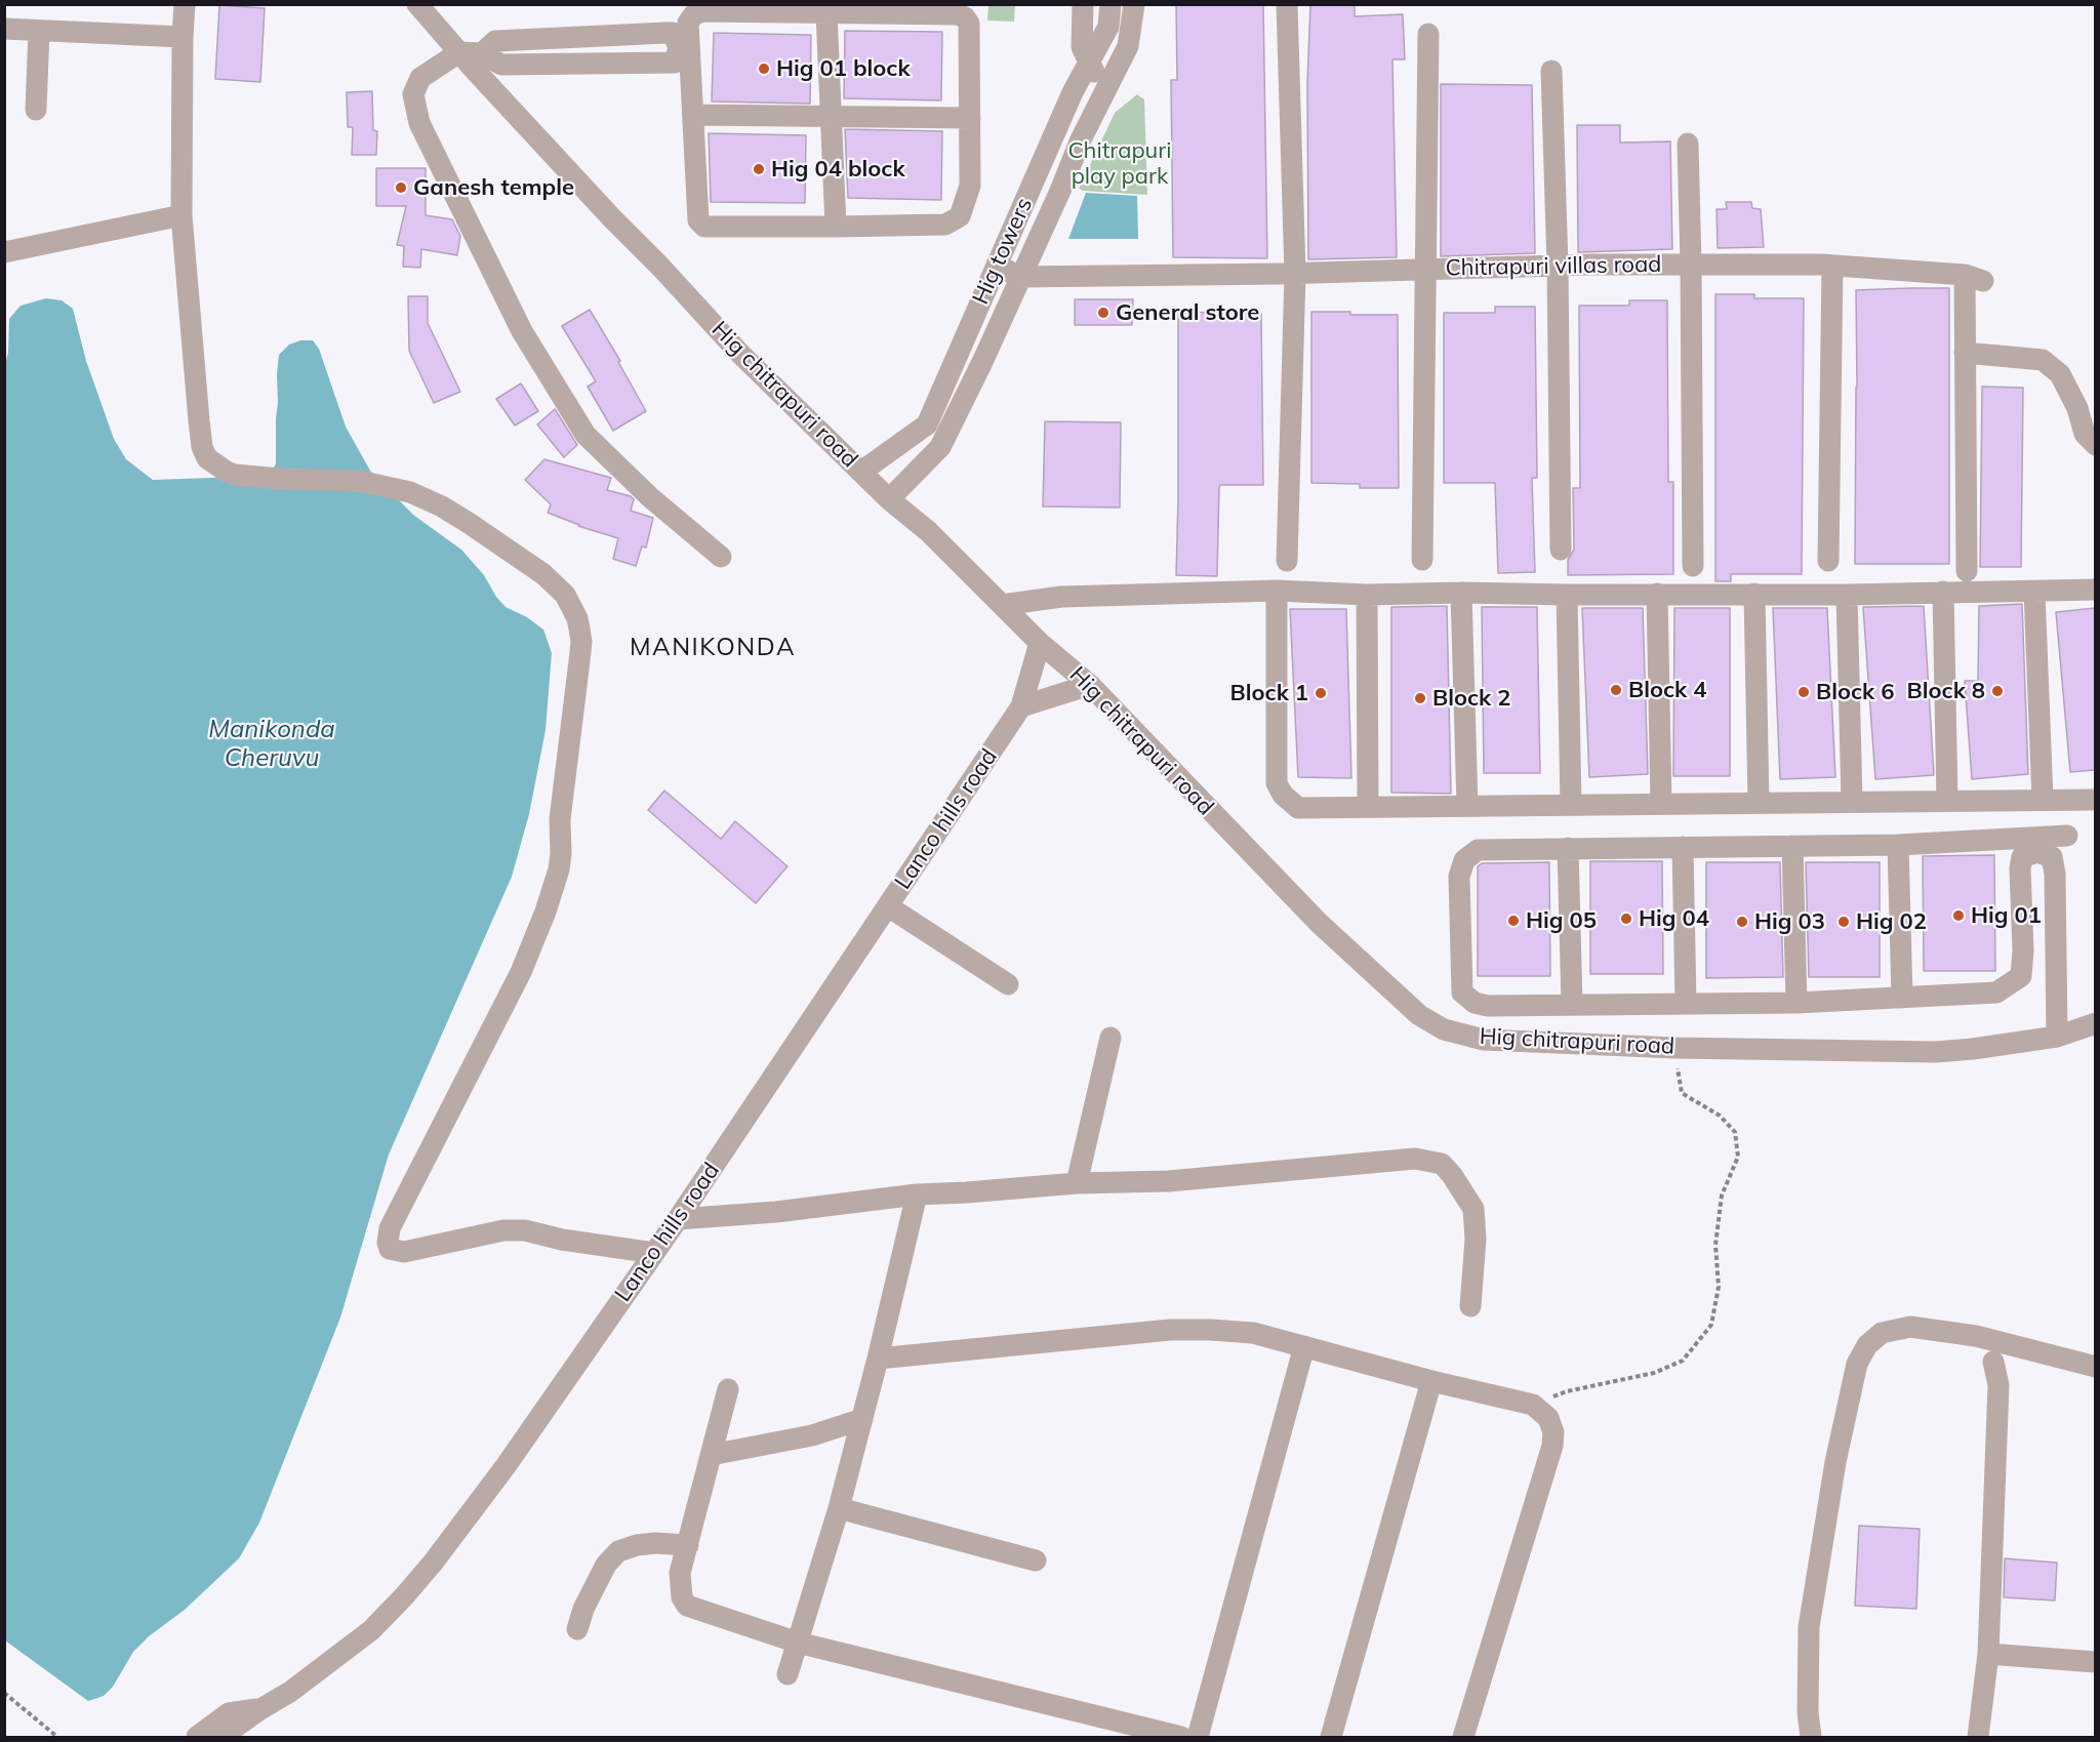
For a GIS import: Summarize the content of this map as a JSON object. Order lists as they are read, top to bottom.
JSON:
{
  "streets": {
    "street": [
      "Hig towers",
      "Chitrapuri villas road",
      "Hig chitrapuri road",
      "Lanco hills road"
    ]
  },
  "crossings": [
    ["Hig towers", "Hig chitrapuri road"],
    ["Hig chitrapuri road", "Lanco hills road"]
  ],
  "districts": ["MANIKONDA"],
  "water": ["Manikonda Cheruvu"],
  "parks": ["Chitrapuri play park"],
  "places": [
    "Hig 01 block",
    "Hig 04 block",
    "Ganesh temple",
    "General store",
    "Block 4",
    "Block 8",
    "Block 6",
    "Block 1",
    "Block 2",
    "Hig 01",
    "Hig 04",
    "Hig 05",
    "Hig 03",
    "Hig 02"
  ]
}
